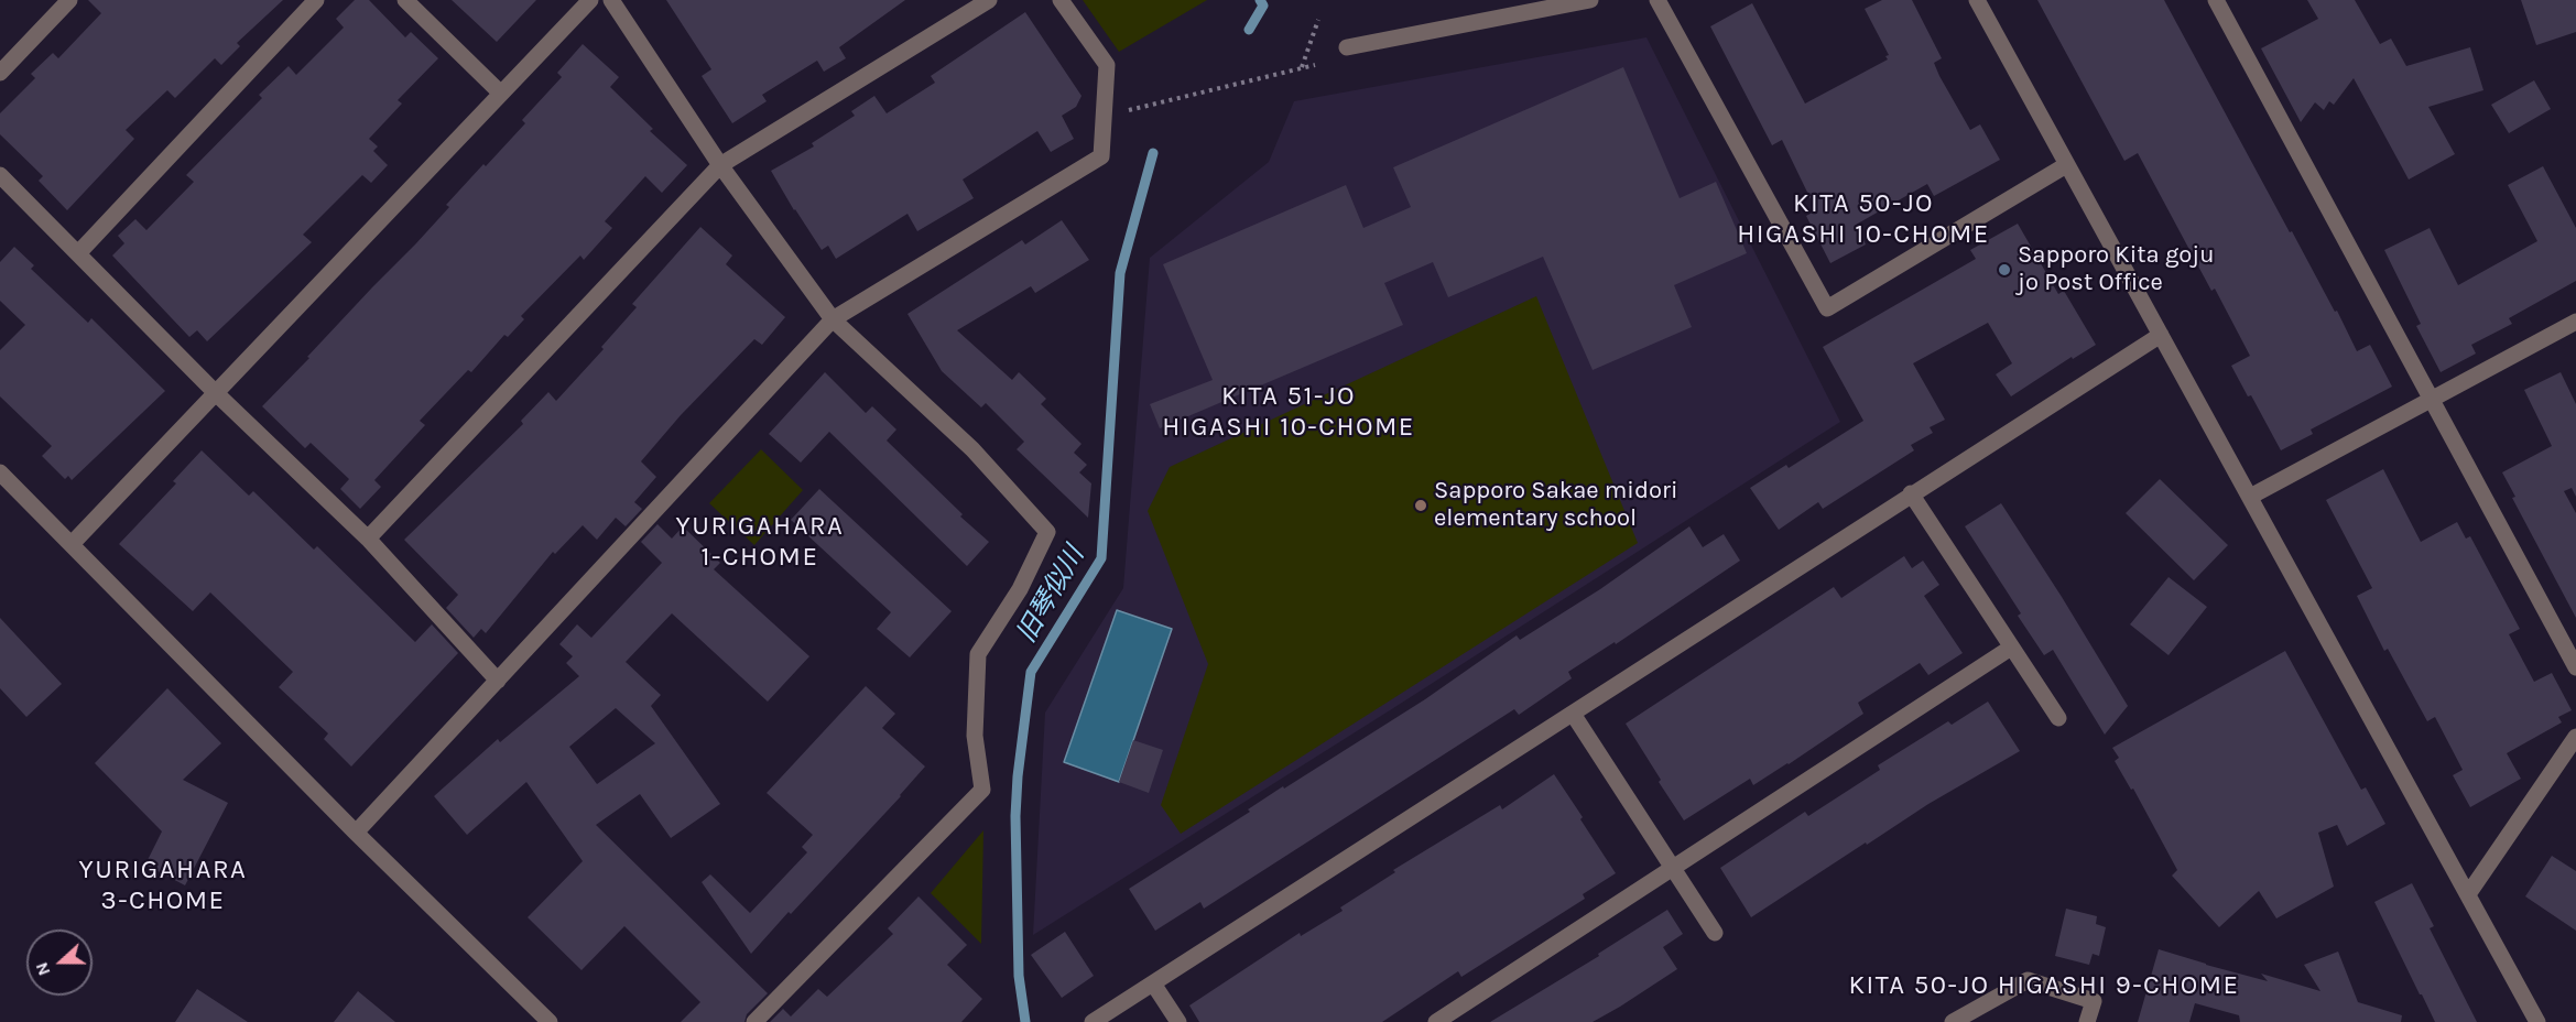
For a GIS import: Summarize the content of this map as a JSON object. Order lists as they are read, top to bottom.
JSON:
{
  "districts": [
    "KITA 50-JO HIGASHI 10-CHOME",
    "KITA 51-JO HIGASHI 10-CHOME",
    "YURIGAHARA 1-CHOME",
    "YURIGAHARA 3-CHOME",
    "KITA 50-JO HIGASHI 9-CHOME"
  ],
  "water": ["旧琴似川"],
  "places": ["Sapporo Kita goju jo Post Office", "Sapporo Sakae midori elementary school"],
  "north": "left"
}
